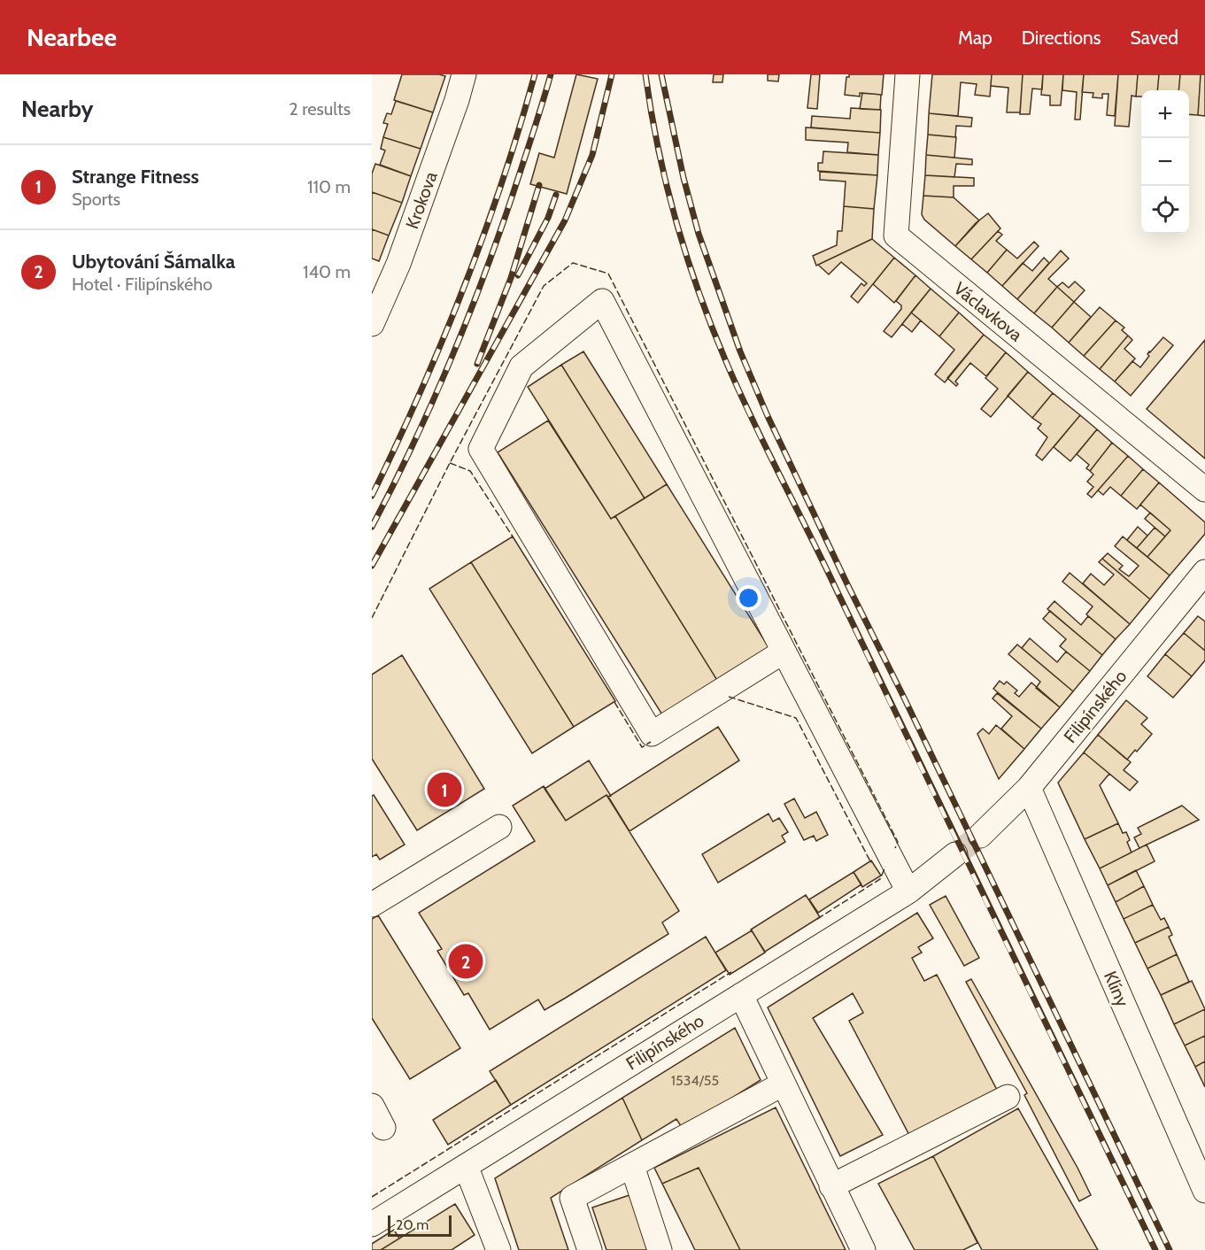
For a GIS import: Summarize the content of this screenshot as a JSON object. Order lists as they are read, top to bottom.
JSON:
{
  "streets": {
    "street": [
      "Krokova",
      "Václavkova",
      "Filipínského",
      "Klíny"
    ]
  },
  "crossings": [
    ["Filipínského", "Klíny"]
  ],
  "house_numbers": ["1534/55"],
  "scale_bar": "20 m",
  "page": {
    "header": "Nearbee",
    "nav": ["Map", "Directions", "Saved"],
    "heading": ["Nearby", "2 results"],
    "map_buttons": ["+", "−"],
    "list": [
      {
        "mark": "1",
        "name": "Strange Fitness",
        "note": "Sports",
        "value": "110 m"
      },
      {
        "mark": "2",
        "name": "Ubytování Šámalka",
        "note": "Hotel · Filipínského",
        "value": "140 m"
      }
    ],
    "pins": ["1", "2"],
    "scale": "20 m"
  }
}
